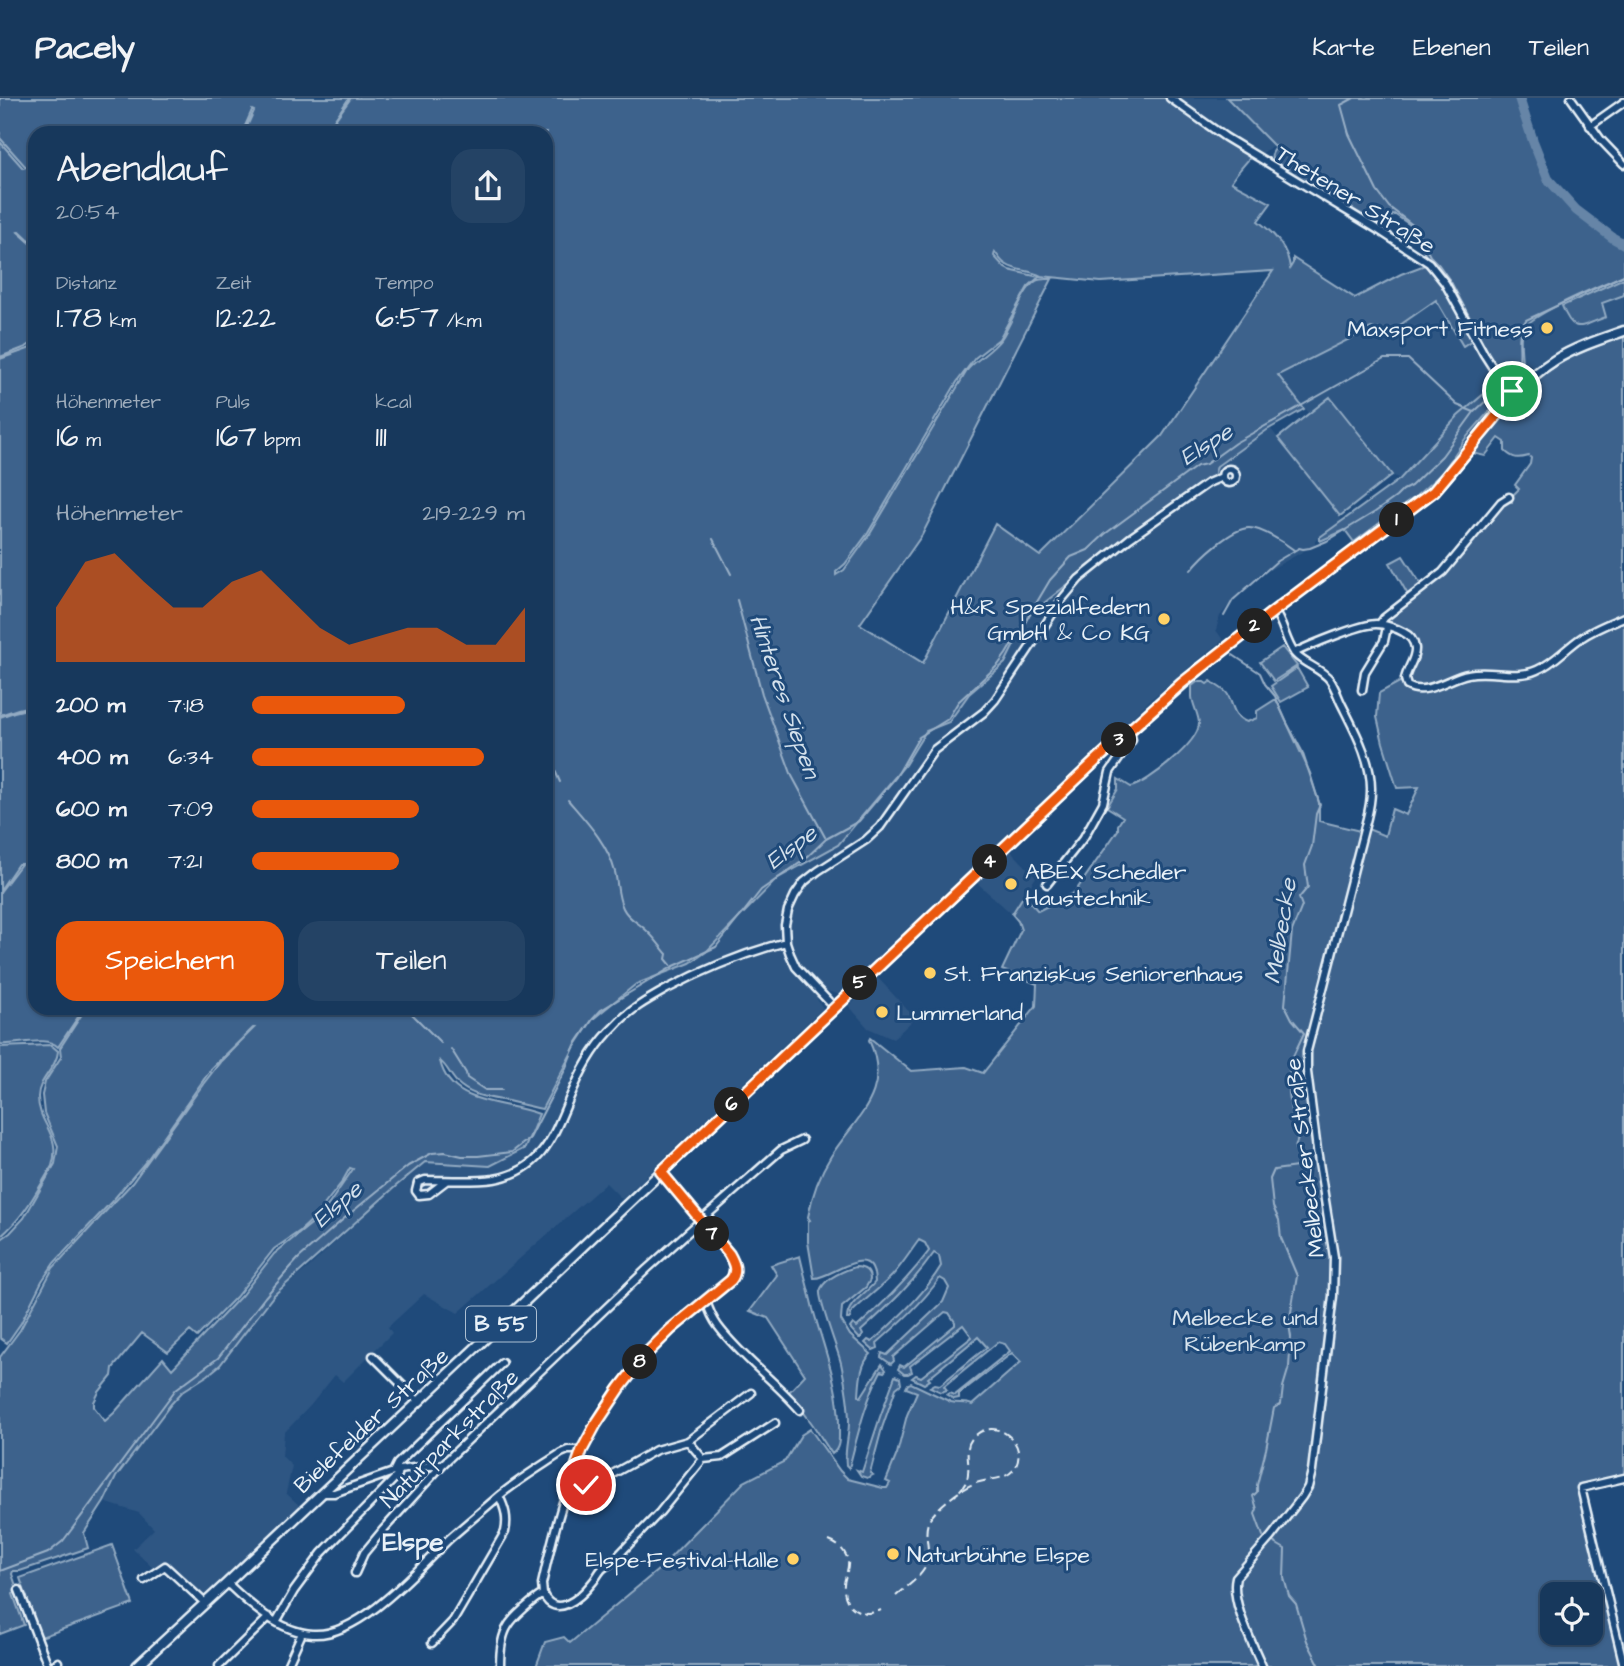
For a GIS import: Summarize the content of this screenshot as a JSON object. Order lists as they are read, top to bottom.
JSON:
{
  "streets": {
    "main road": ["B 55", "Bielefelder Straße"],
    "street": ["Thetener Straße", "Melbecker Straße", "Naturparkstraße"]
  },
  "crossings": [
    ["Thetener Straße", "B 55"],
    ["B 55", "Bielefelder Straße"]
  ],
  "districts": ["Elspe"],
  "water": ["Elspe", "Hinteres Siepen", "Melbecke"],
  "parks": ["Melbecke und Rübenkamp"],
  "places": [
    "Maxsport Fitness",
    "H&R Spezialfedern GmbH & Co KG",
    "ABEX Schedler Haustechnik",
    "St. Franziskus Seniorenhaus",
    "Lummerland",
    "Naturbühne Elspe",
    "Elspe-Festival-Halle"
  ],
  "page": {
    "header": "Pacely",
    "nav": ["Karte", "Ebenen", "Teilen"],
    "heading": ["Abendlauf", "20:54"],
    "stats": [
      ["Distanz", "1.78 km"],
      ["Zeit", "12:22"],
      ["Tempo", "6:57 /km"],
      ["Höhenmeter", "16 m"],
      ["Puls", "167 bpm"],
      ["kcal", "111"]
    ],
    "chart": ["Höhenmeter", "219–229 m"],
    "pins": [
      "1",
      "2",
      "3",
      "4",
      "5",
      "6",
      "7",
      "8"
    ],
    "list": [
      {
        "name": "200 m",
        "note": "7:18"
      },
      {
        "name": "400 m",
        "note": "6:34"
      },
      {
        "name": "600 m",
        "note": "7:09"
      },
      {
        "name": "800 m",
        "note": "7:21"
      }
    ],
    "buttons": ["Speichern", "Teilen"]
  }
}
